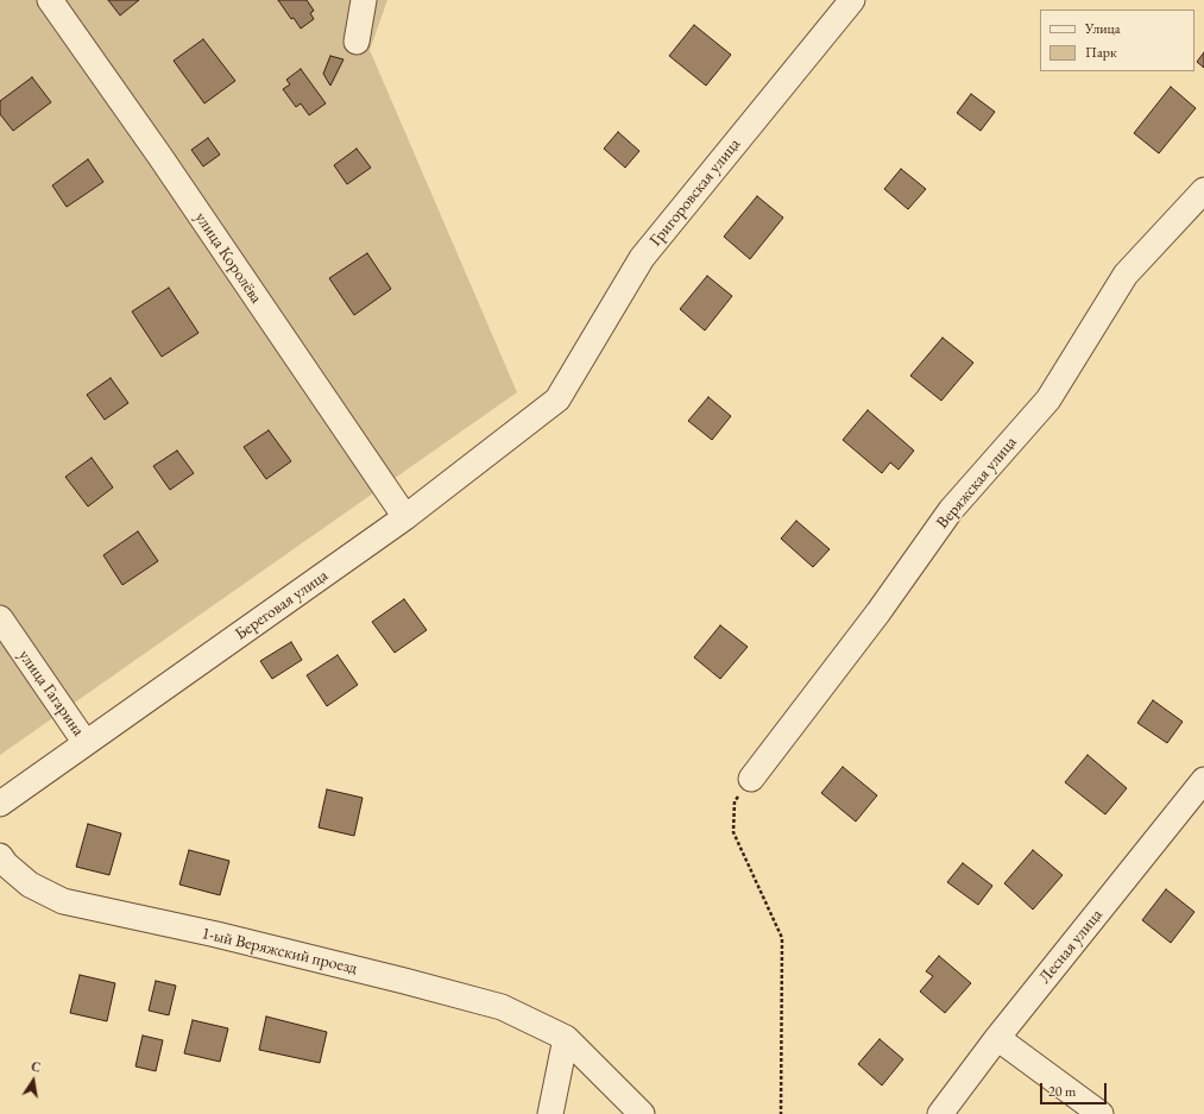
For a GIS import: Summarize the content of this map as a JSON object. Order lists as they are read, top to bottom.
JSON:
{
  "streets": {
    "street": [
      "Григоровская улица",
      "улица Королёва",
      "Веряжская улица",
      "Береговая улица",
      "улица Гагарина",
      "Лесная улица",
      "1-ый Веряжский проезд"
    ]
  },
  "crossings": [
    ["Григоровская улица", "Береговая улица"],
    ["улица Королёва", "Береговая улица"],
    ["Береговая улица", "улица Гагарина"]
  ],
  "legend": ["Улица", "Парк"],
  "scale_bar": "20 m",
  "north": "top"
}
